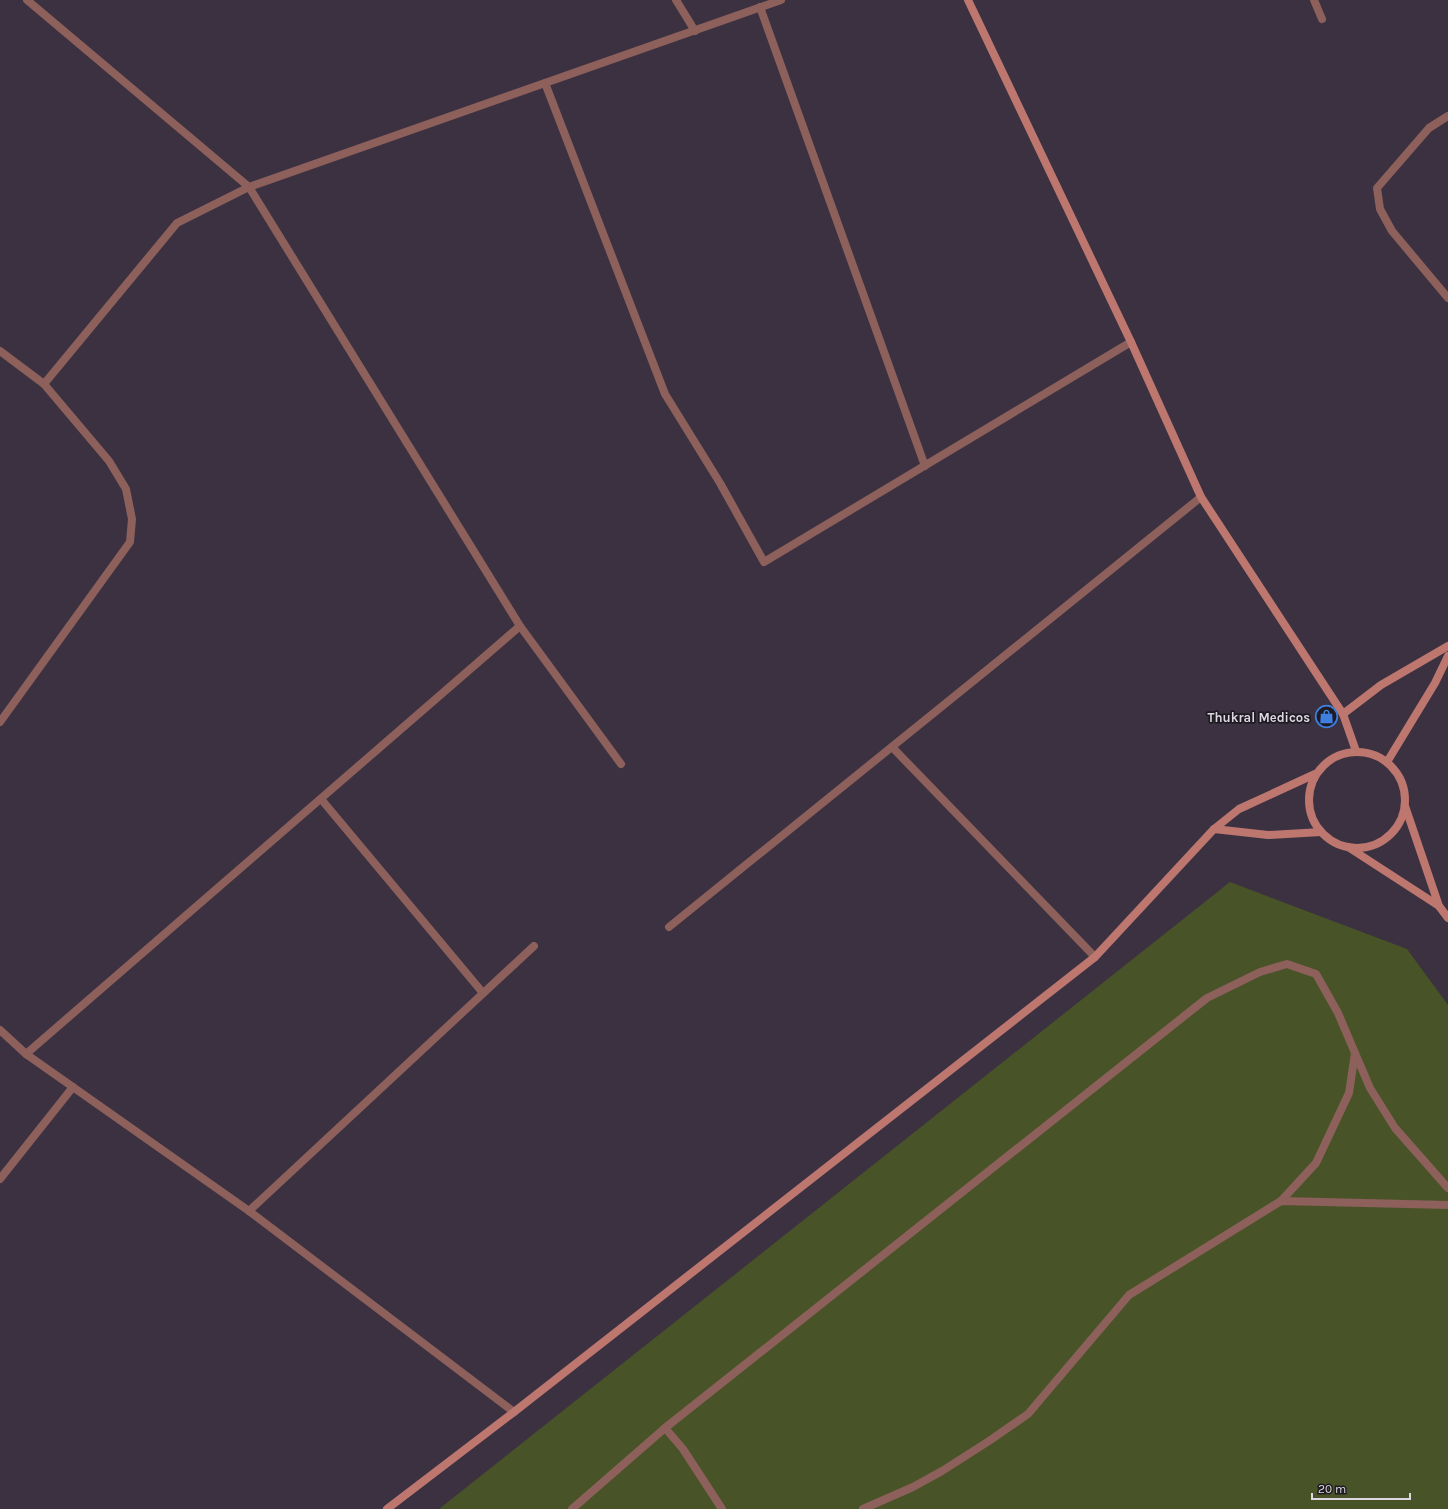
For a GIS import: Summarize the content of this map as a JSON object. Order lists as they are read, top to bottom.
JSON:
{
  "places": {
    "shop": ["Thukral Medicos"]
  },
  "scale_bar": "20 m"
}
